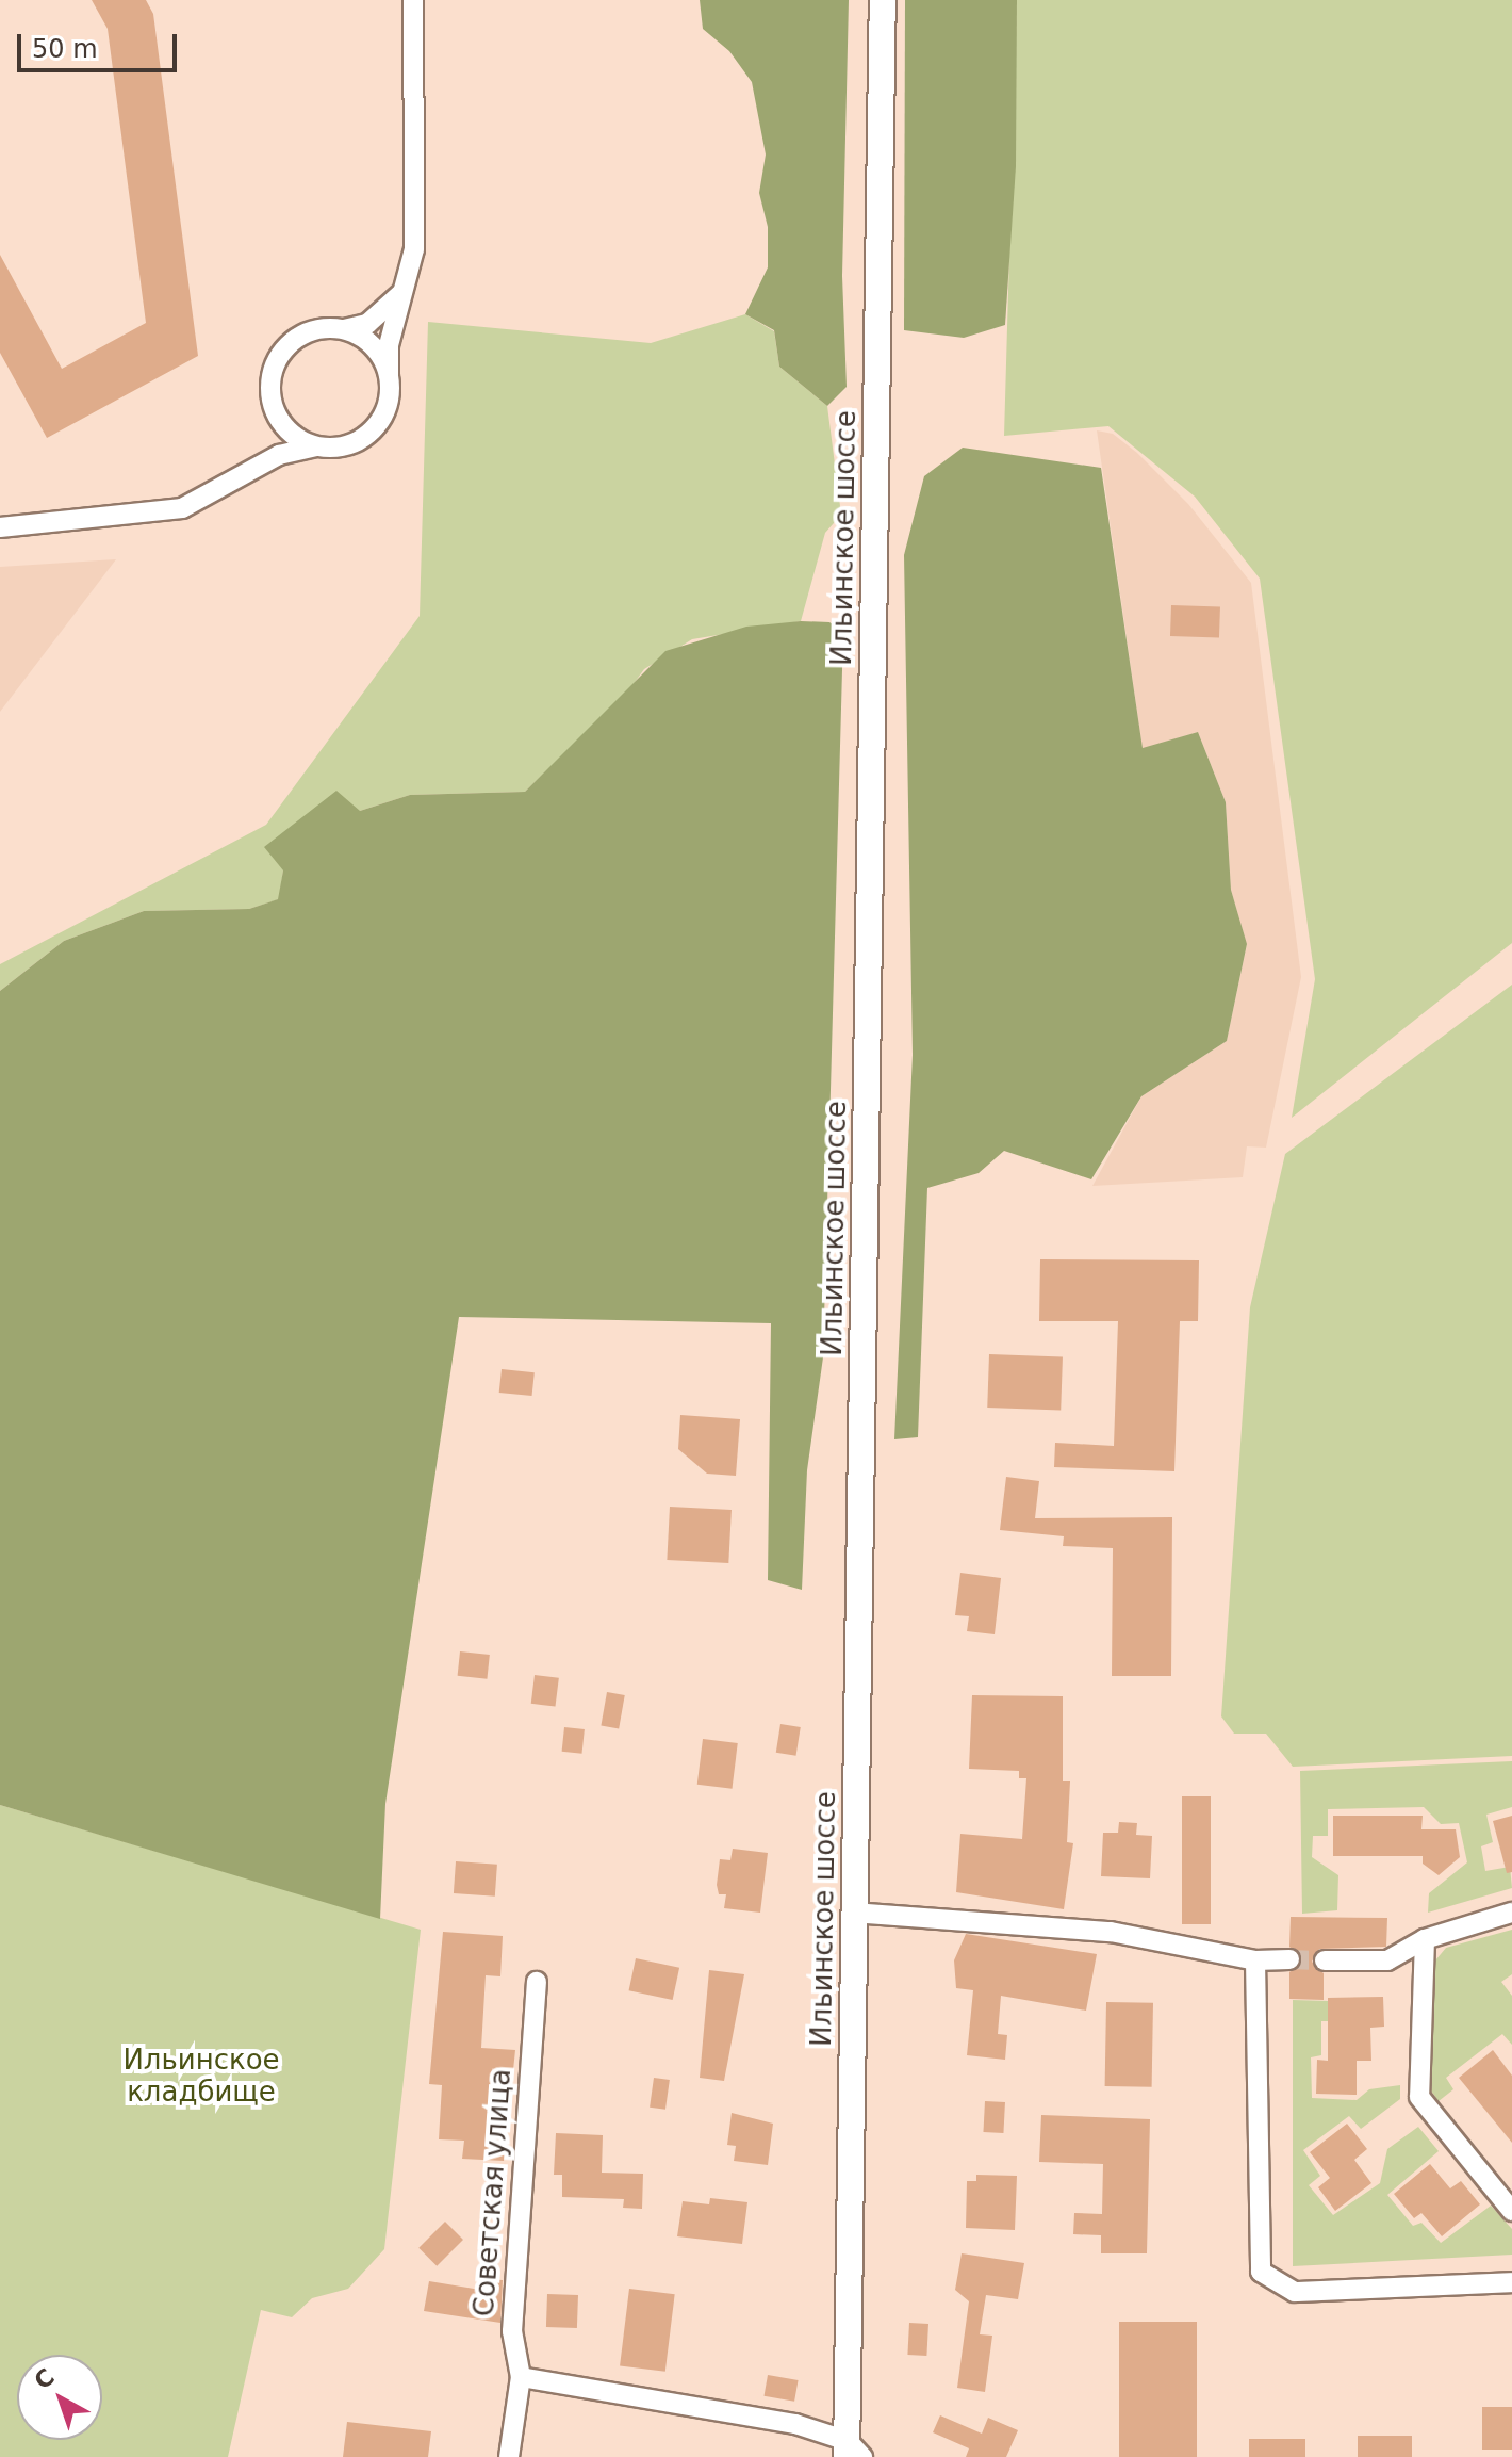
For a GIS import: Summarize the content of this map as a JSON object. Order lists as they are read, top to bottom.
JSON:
{
  "streets": {
    "main road": ["Ильинское шоссе"],
    "street": ["Советская улица"]
  },
  "parks": ["Ильинское кладбище"],
  "scale_bar": "50 m",
  "north": "top left"
}
